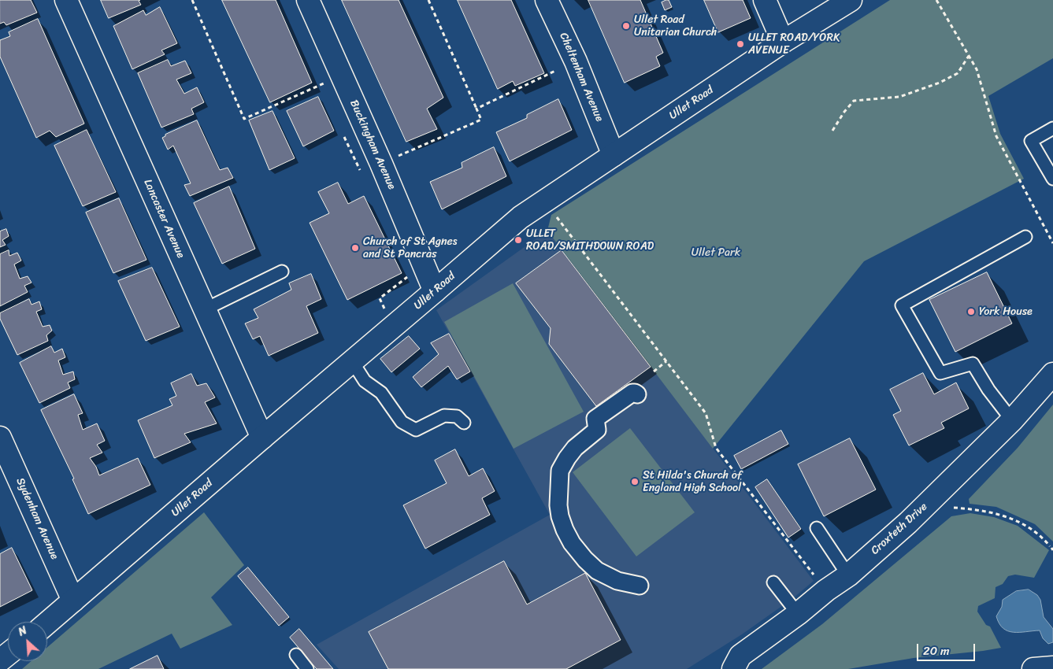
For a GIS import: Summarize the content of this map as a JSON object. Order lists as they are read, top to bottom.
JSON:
{
  "streets": {
    "street": [
      "Cheltenham Avenue",
      "Ullet Road",
      "Buckingham Avenue",
      "Lancaster Avenue",
      "Sydenham Avenue",
      "Croxteth Drive"
    ]
  },
  "crossings": [
    ["Cheltenham Avenue", "Ullet Road"],
    ["Ullet Road", "Buckingham Avenue"],
    ["Ullet Road", "Lancaster Avenue"],
    ["Ullet Road", "Sydenham Avenue"]
  ],
  "parks": ["Ullet Park"],
  "places": [
    "Ullet Road Unitarian Church",
    "ULLET ROAD/YORK AVENUE",
    "ULLET ROAD/SMITHDOWN ROAD",
    "Church of St Agnes and St Pancras",
    "York House",
    "St Hilda's Church of England High School"
  ],
  "scale_bar": "20 m",
  "north": "top left"
}
